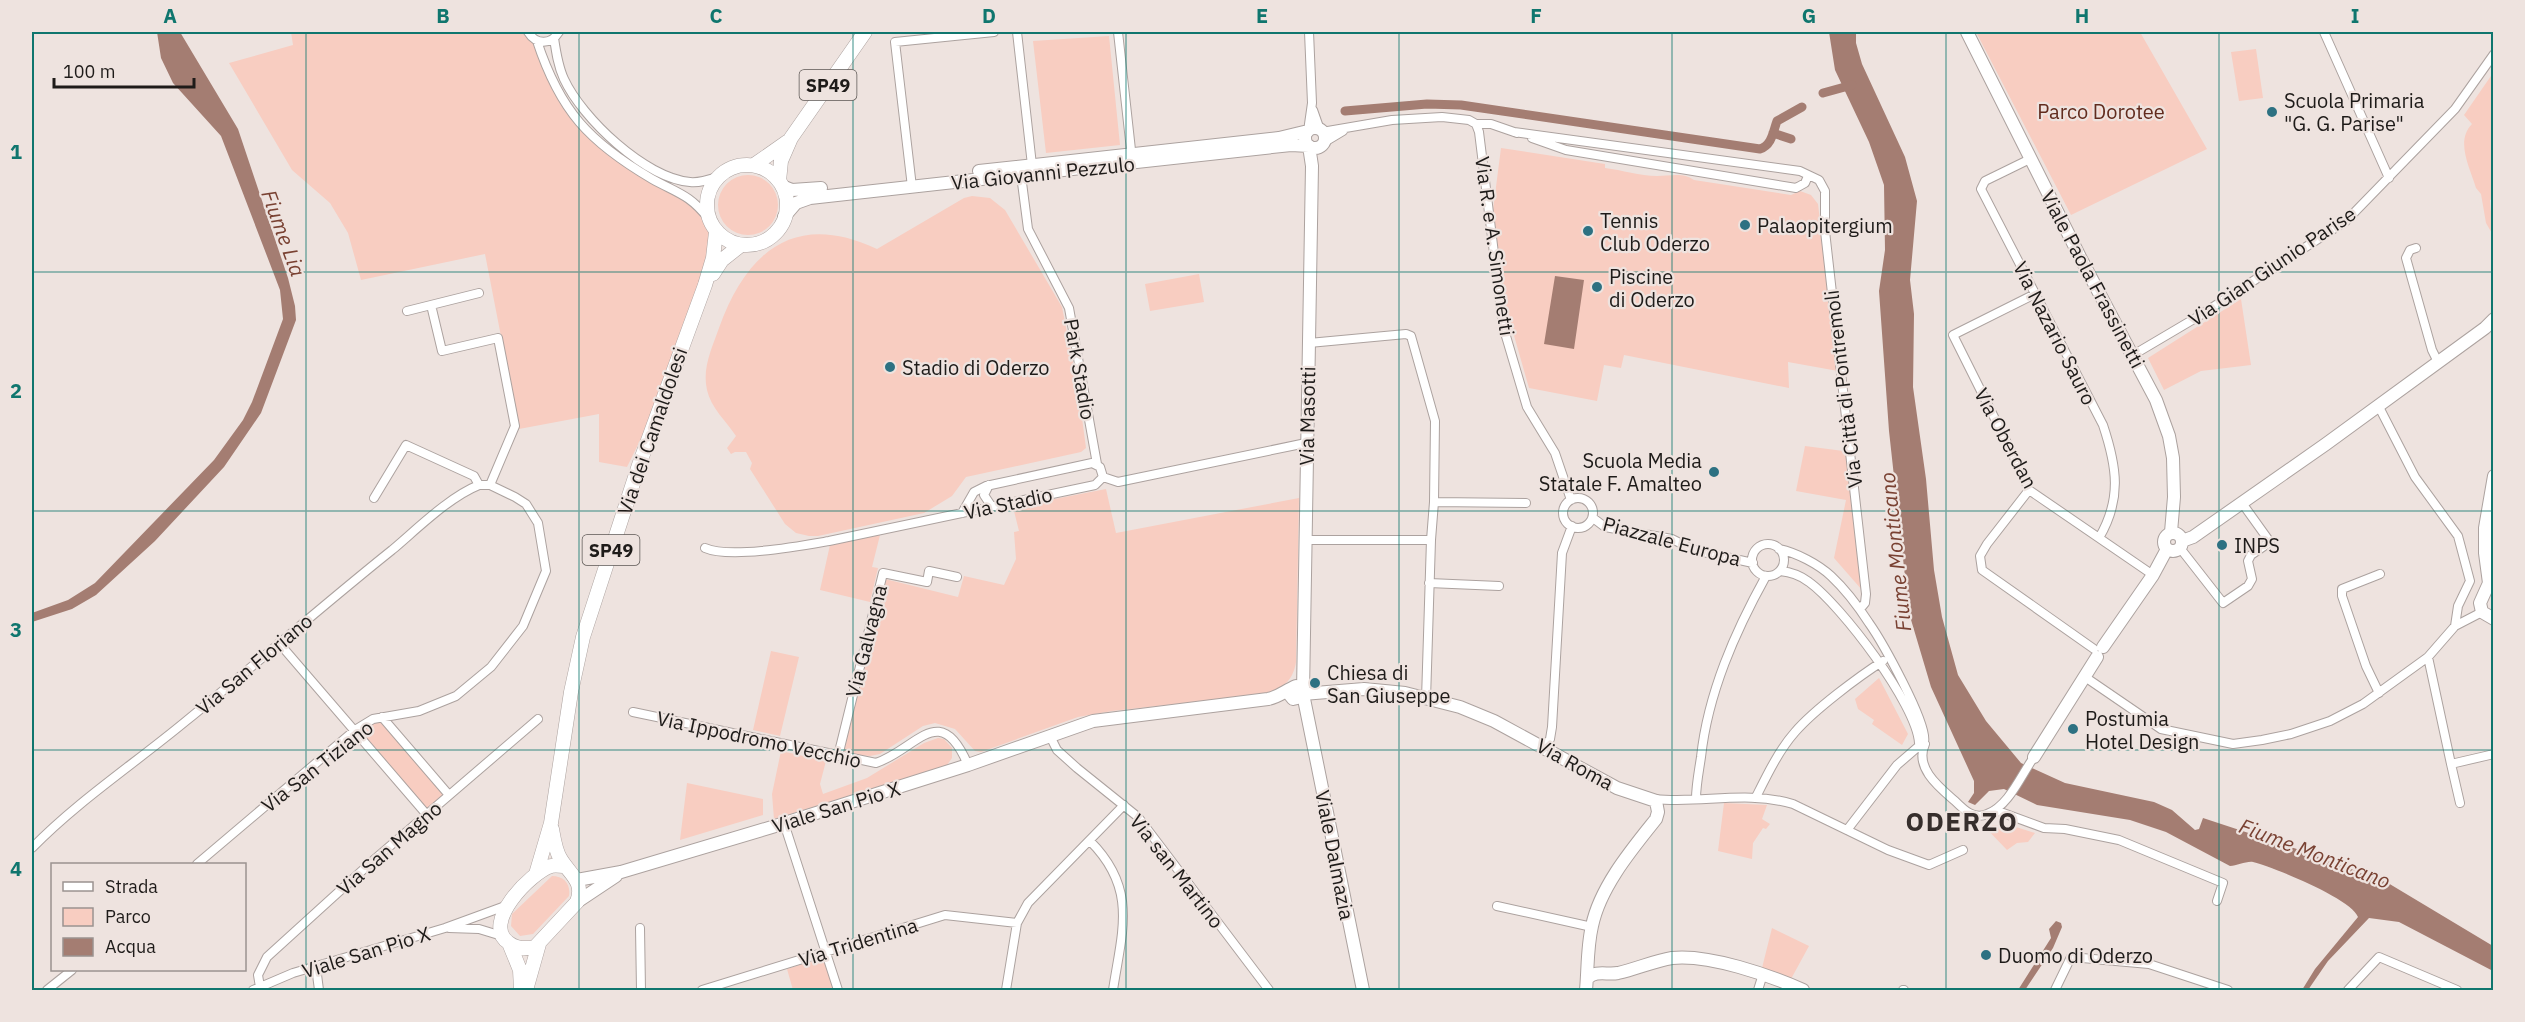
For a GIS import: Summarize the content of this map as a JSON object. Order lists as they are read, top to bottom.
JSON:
{
  "streets": {
    "main road": ["SP49", "Via dei Camaldolesi"],
    "street": [
      "Via Giovanni Pezzulo",
      "Via R. e A. Simonetti",
      "Via Gian Giunio Parise",
      "Viale Paola Frassinetti",
      "Via Nazario Sauro",
      "Park Stadio",
      "Via Città di Pontremoli",
      "Via Masotti",
      "Via Oberdan",
      "Via Stadio",
      "Piazzale Europa",
      "Via Galvagna",
      "Via San Floriano",
      "Via Ippodromo Vecchio",
      "Via Roma",
      "Via San Tiziano",
      "Viale San Pio X",
      "Via San Magno",
      "Viale Dalmazia",
      "Via san Martino",
      "Via Tridentina"
    ]
  },
  "crossings": [
    ["SP49", "Via Giovanni Pezzulo"],
    ["SP49", "Via dei Camaldolesi"],
    ["SP49", "Viale San Pio X"],
    ["Via Giovanni Pezzulo", "Park Stadio"],
    ["Via Giovanni Pezzulo", "Via Masotti"],
    ["Via Giovanni Pezzulo", "Via dei Camaldolesi"],
    ["Via R. e A. Simonetti", "Piazzale Europa"],
    ["Via Gian Giunio Parise", "Viale Paola Frassinetti"],
    ["Viale Paola Frassinetti", "Via Nazario Sauro"],
    ["Via Nazario Sauro", "Via Oberdan"],
    ["Park Stadio", "Via Stadio"],
    ["Via Masotti", "Via Roma"],
    ["Via Masotti", "Viale Dalmazia"],
    ["Via Galvagna", "Via Ippodromo Vecchio"],
    ["Via San Floriano", "Via San Tiziano"],
    ["Via Ippodromo Vecchio", "Viale San Pio X"],
    ["Via Roma", "Viale San Pio X"],
    ["Via Roma", "Viale Dalmazia"],
    ["Via Roma", "Via san Martino"],
    ["Viale San Pio X", "Via San Magno"],
    ["Viale San Pio X", "Via san Martino"]
  ],
  "districts": ["ODERZO"],
  "water": ["Fiume Lia", "Fiume Monticano"],
  "parks": ["Parco Dorotee"],
  "places": [
    "Scuola Primaria \"G. G. Parise\"",
    "Palaopitergium",
    "Tennis Club Oderzo",
    "Piscine di Oderzo",
    "Stadio di Oderzo",
    "Scuola Media Statale F. Amalteo",
    "INPS",
    "Chiesa di San Giuseppe",
    "Postumia Hotel Design",
    "Duomo di Oderzo"
  ],
  "legend": ["Strada", "Parco", "Acqua"],
  "scale_bar": "100 m",
  "grid": {
    "columns": [
      "A",
      "B",
      "C",
      "D",
      "E",
      "F",
      "G",
      "H",
      "I"
    ],
    "rows": [
      "1",
      "2",
      "3",
      "4"
    ]
  }
}
